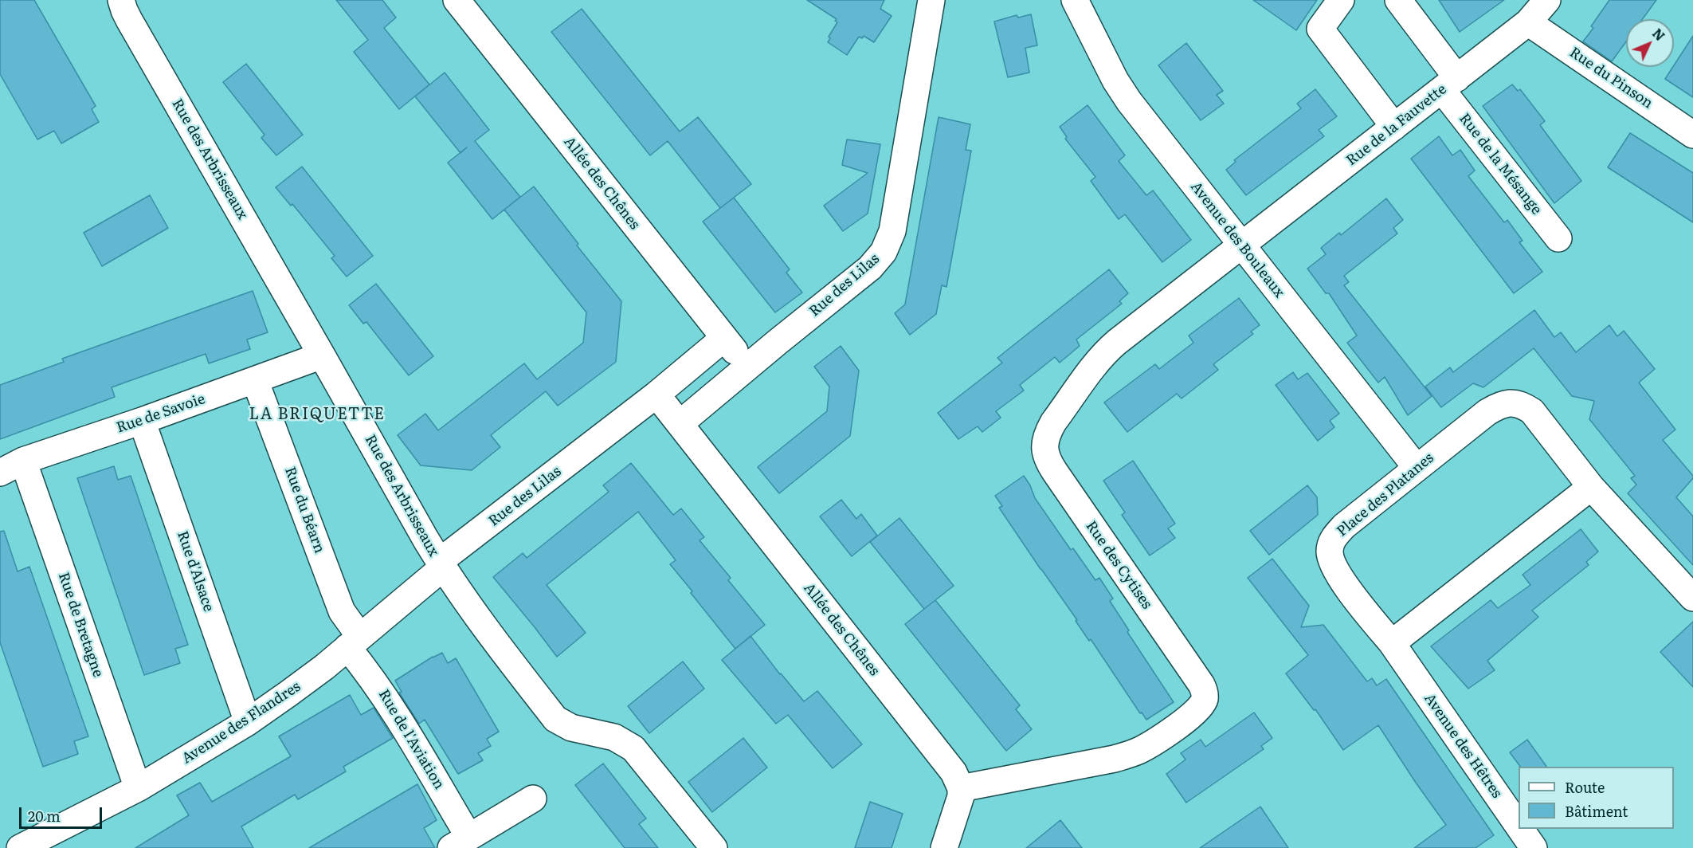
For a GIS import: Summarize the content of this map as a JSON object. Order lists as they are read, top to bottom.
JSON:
{
  "streets": {
    "street": [
      "Rue du Pinson",
      "Rue de la Fauvette",
      "Rue des Arbrisseaux",
      "Rue de la Mésange",
      "Allée des Chênes",
      "Avenue des Bouleaux",
      "Rue des Lilas",
      "Rue de Savoie",
      "Place des Platanes",
      "Rue du Béarn",
      "Rue des Cytises",
      "Rue d'Alsace",
      "Rue de Bretagne",
      "Avenue des Flandres",
      "Rue de l'Aviation",
      "Avenue des Hêtres"
    ]
  },
  "crossings": [
    ["Rue du Pinson", "Rue de la Fauvette"],
    ["Rue de la Fauvette", "Rue de la Mésange"],
    ["Rue de la Fauvette", "Avenue des Bouleaux"],
    ["Rue de la Fauvette", "Rue des Cytises"],
    ["Rue des Arbrisseaux", "Rue des Lilas"],
    ["Rue des Arbrisseaux", "Rue de Savoie"],
    ["Rue des Arbrisseaux", "Avenue des Flandres"],
    ["Allée des Chênes", "Rue des Lilas"],
    ["Allée des Chênes", "Rue des Cytises"],
    ["Avenue des Bouleaux", "Place des Platanes"],
    ["Avenue des Bouleaux", "Rue des Cytises"],
    ["Rue des Lilas", "Avenue des Flandres"],
    ["Rue de Savoie", "Rue du Béarn"],
    ["Rue de Savoie", "Rue d'Alsace"],
    ["Rue de Savoie", "Rue de Bretagne"],
    ["Place des Platanes", "Avenue des Hêtres"],
    ["Rue du Béarn", "Avenue des Flandres"],
    ["Rue du Béarn", "Rue de l'Aviation"],
    ["Rue d'Alsace", "Avenue des Flandres"],
    ["Rue de Bretagne", "Avenue des Flandres"],
    ["Avenue des Flandres", "Rue de l'Aviation"]
  ],
  "districts": ["LA BRIQUETTE"],
  "legend": ["Route", "Bâtiment"],
  "scale_bar": "20 m",
  "north": "top right"
}
